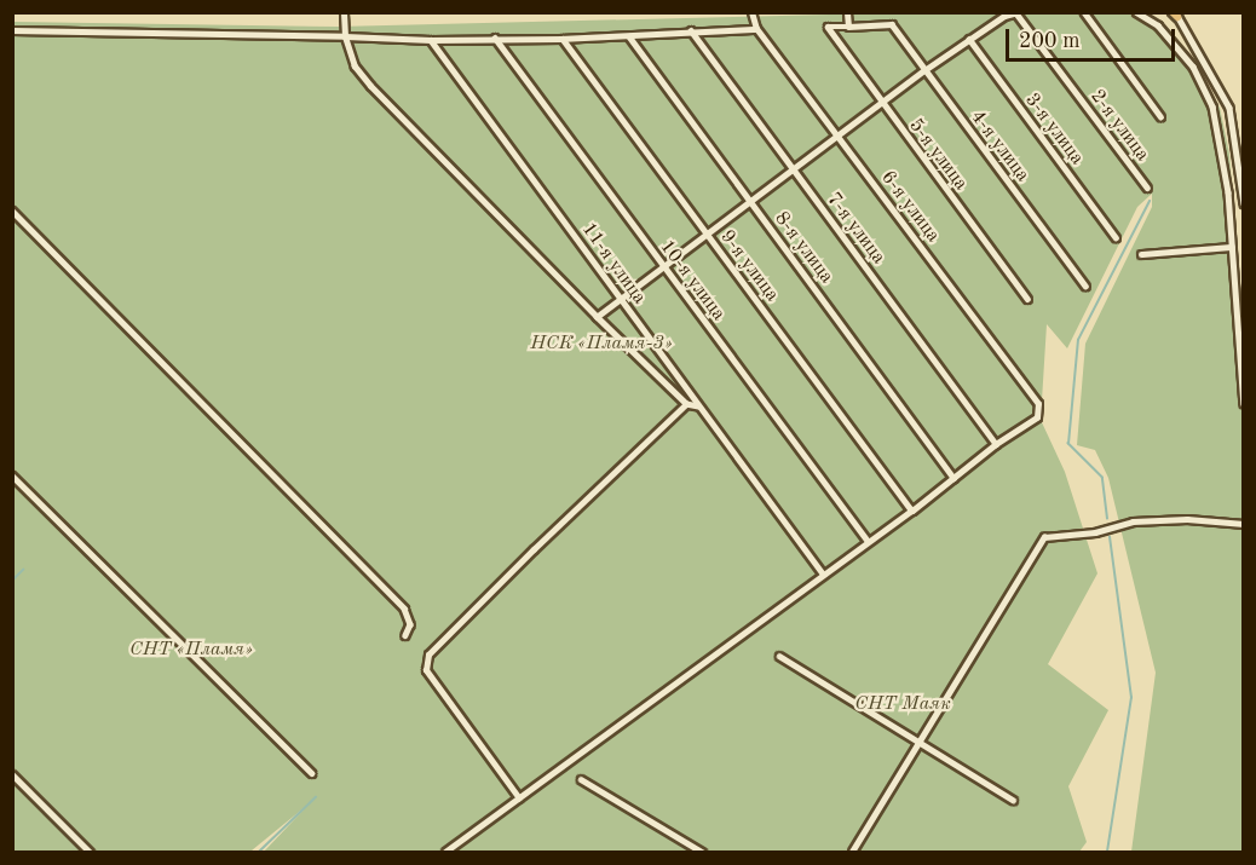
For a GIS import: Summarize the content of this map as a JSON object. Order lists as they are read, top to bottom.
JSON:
{
  "streets": {
    "street": [
      "2-я улица",
      "3-я улица",
      "4-я улица",
      "5-я улица",
      "6-я улица",
      "7-я улица",
      "8-я улица",
      "11-я улица",
      "9-я улица",
      "10-я улица"
    ]
  },
  "crossings": [
    ["4-я улица", "5-я улица"],
    ["6-я улица", "7-я улица"]
  ],
  "parks": ["НСК «Пламя-3»", "СНТ «Пламя»", "СНТ Маяк"],
  "scale_bar": "200 m"
}
